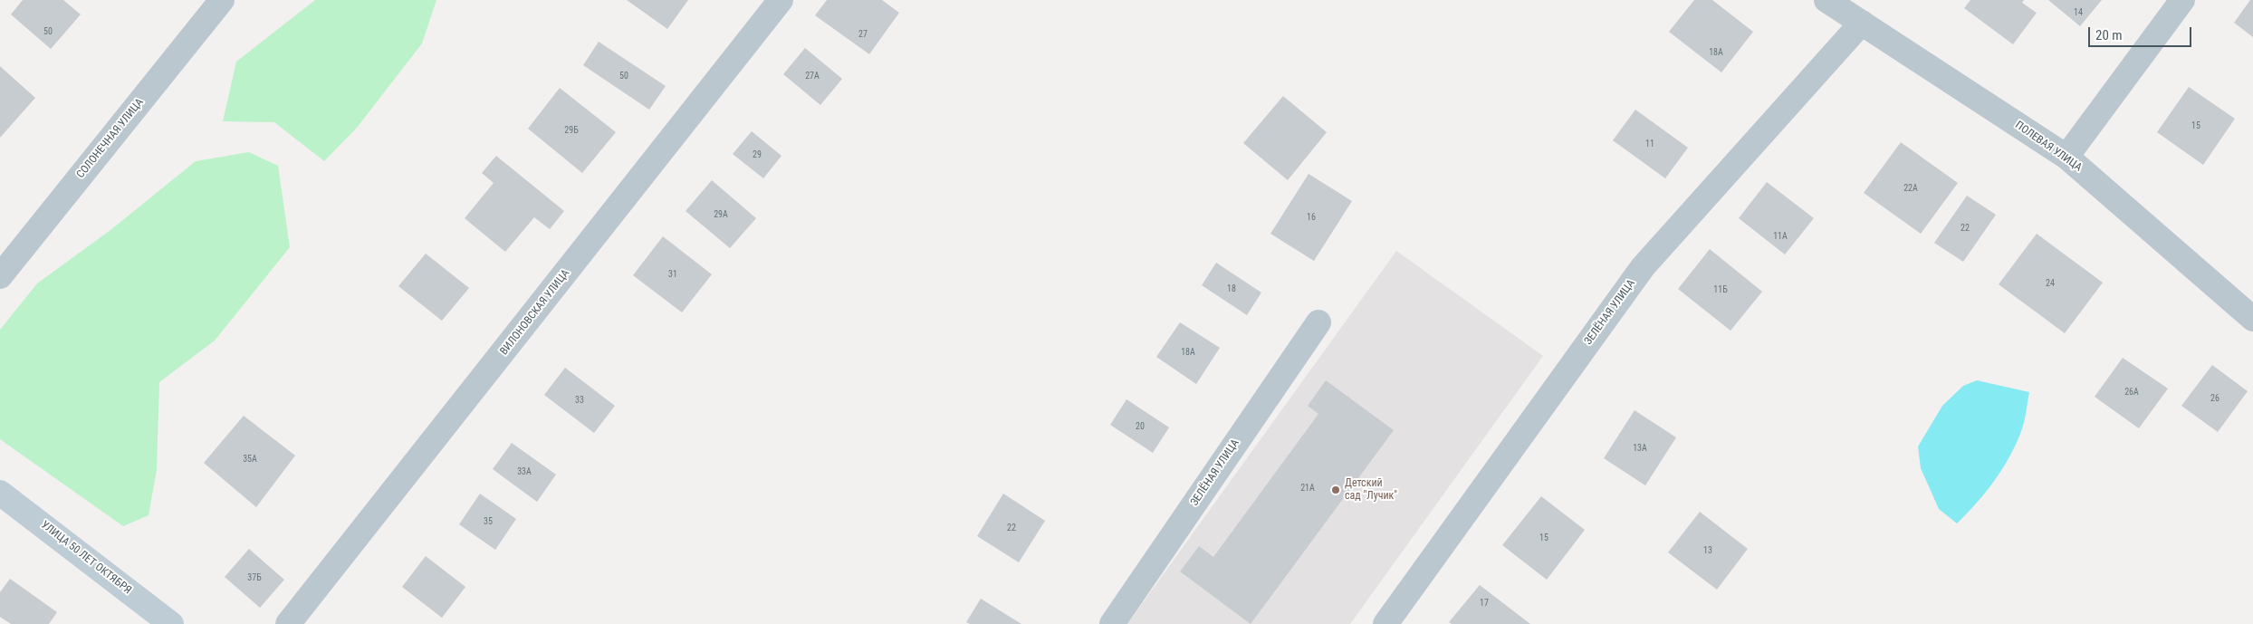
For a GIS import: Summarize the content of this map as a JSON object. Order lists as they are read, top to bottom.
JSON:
{
  "streets": {
    "main road": ["УЛИЦА 50 ЛЕТ ОКТЯБРЯ"],
    "street": [
      "СОЛОНЕЧНАЯ УЛИЦА",
      "ПОЛЕВАЯ УЛИЦА",
      "ВИЛОНОВСКАЯ УЛИЦА",
      "ЗЕЛЁНАЯ УЛИЦА"
    ]
  },
  "crossings": [
    ["ПОЛЕВАЯ УЛИЦА", "ЗЕЛЁНАЯ УЛИЦА"]
  ],
  "places": ["Детский сад \"Лучик\""],
  "house_numbers": [
    "14",
    "50",
    "27",
    "18А",
    "50",
    "27А",
    "15",
    "29Б",
    "11",
    "29",
    "22А",
    "29А",
    "16",
    "22",
    "11А",
    "31",
    "24",
    "18",
    "11Б",
    "18А",
    "26А",
    "26",
    "33",
    "20",
    "13А",
    "35А",
    "33А",
    "21А",
    "35",
    "22",
    "15",
    "13",
    "37Б",
    "17"
  ],
  "scale_bar": "20 m"
}
